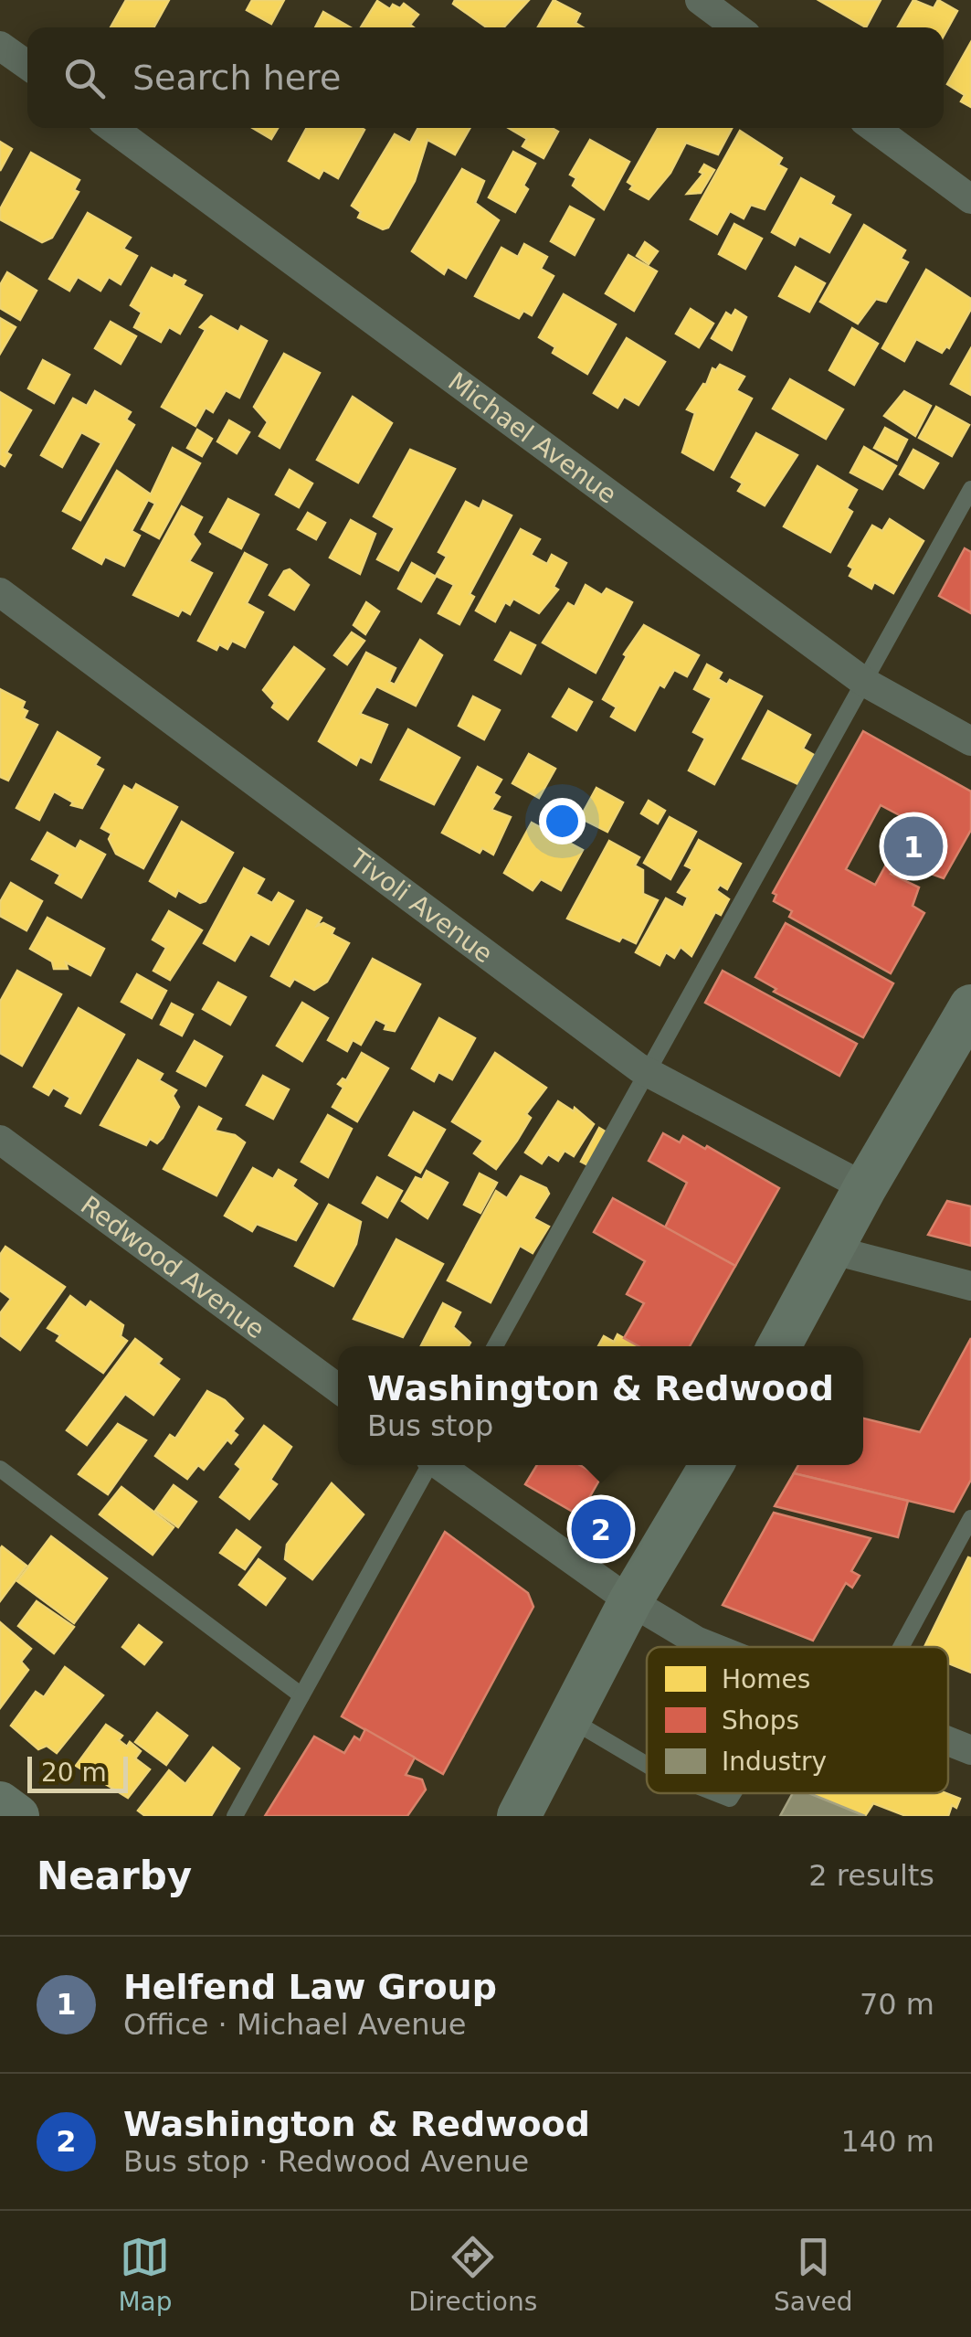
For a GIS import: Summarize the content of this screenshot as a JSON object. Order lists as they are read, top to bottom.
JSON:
{
  "streets": {
    "street": ["Michael Avenue", "Tivoli Avenue", "Redwood Avenue"]
  },
  "legend": ["Homes", "Shops", "Industry"],
  "scale_bar": "20 m",
  "page": {
    "search": "Search here",
    "pins": ["1", "2"],
    "popup": ["Washington & Redwood", "Bus stop"],
    "scale": "20 m",
    "heading": ["Nearby", "2 results"],
    "list": [
      {
        "mark": "1",
        "name": "Helfend Law Group",
        "note": "Office · Michael Avenue",
        "value": "70 m"
      },
      {
        "mark": "2",
        "name": "Washington & Redwood",
        "note": "Bus stop · Redwood Avenue",
        "value": "140 m"
      }
    ],
    "nav": ["Map", "Directions", "Saved"]
  }
}
